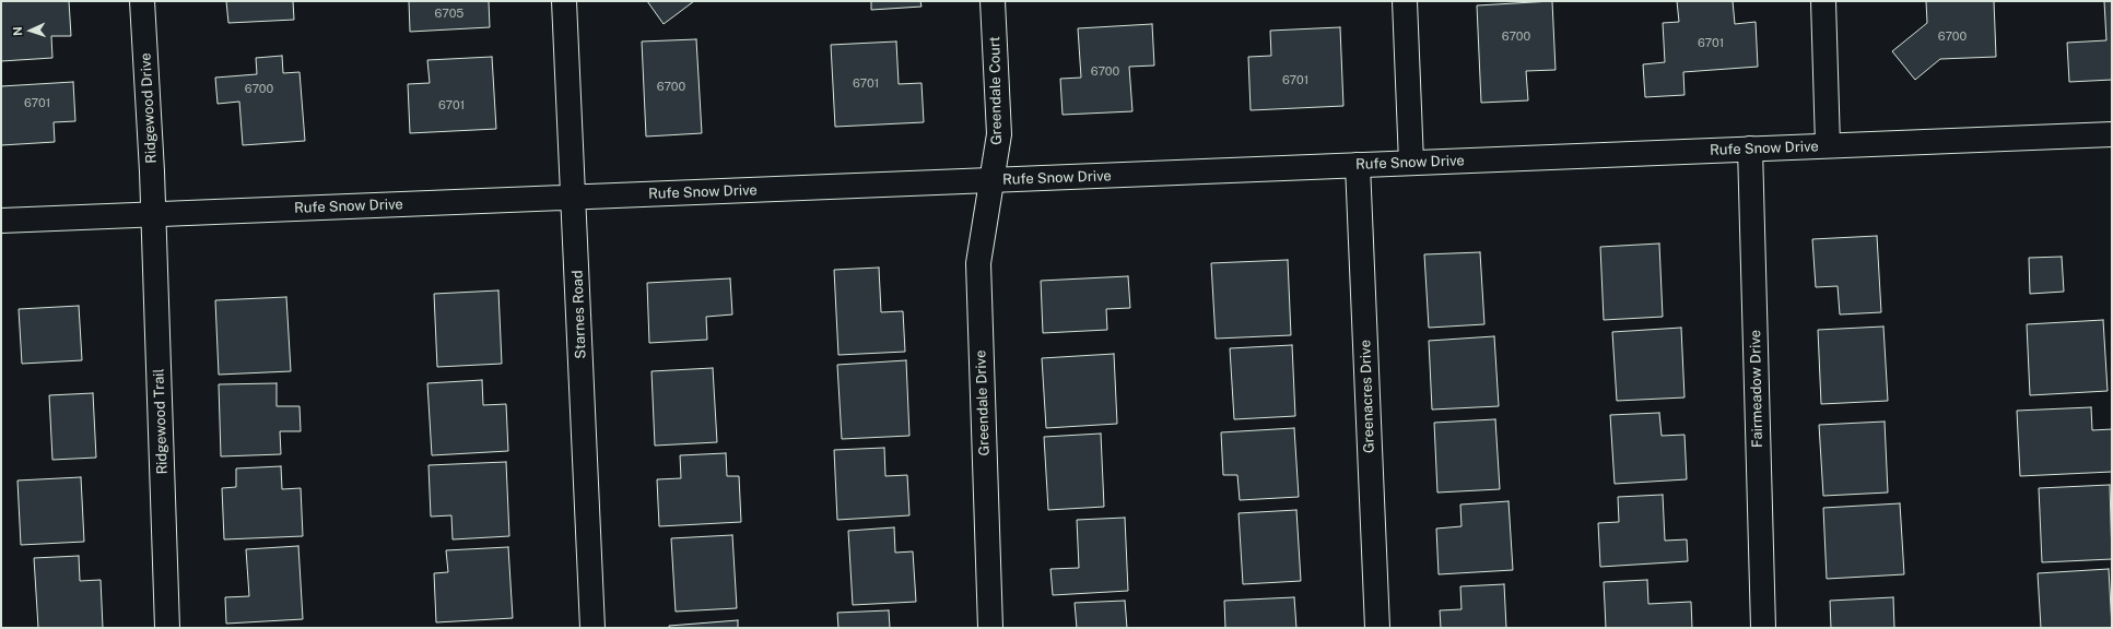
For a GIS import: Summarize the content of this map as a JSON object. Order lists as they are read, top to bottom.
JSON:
{
  "streets": {
    "main road": [
      "Greendale Court",
      "Ridgewood Drive",
      "Rufe Snow Drive",
      "Starnes Road",
      "Fairmeadow Drive",
      "Greenacres Drive",
      "Greendale Drive",
      "Ridgewood Trail"
    ]
  },
  "crossings": [
    ["Greendale Court", "Rufe Snow Drive"],
    ["Greendale Court", "Greendale Drive"],
    ["Ridgewood Drive", "Rufe Snow Drive"],
    ["Ridgewood Drive", "Ridgewood Trail"],
    ["Rufe Snow Drive", "Starnes Road"],
    ["Rufe Snow Drive", "Fairmeadow Drive"],
    ["Rufe Snow Drive", "Greenacres Drive"],
    ["Rufe Snow Drive", "Greendale Drive"],
    ["Rufe Snow Drive", "Ridgewood Trail"]
  ],
  "house_numbers": [
    "6705",
    "6700",
    "6700",
    "6701",
    "6700",
    "6701",
    "6701",
    "6700",
    "6700",
    "6701",
    "6701"
  ],
  "north": "left"
}
